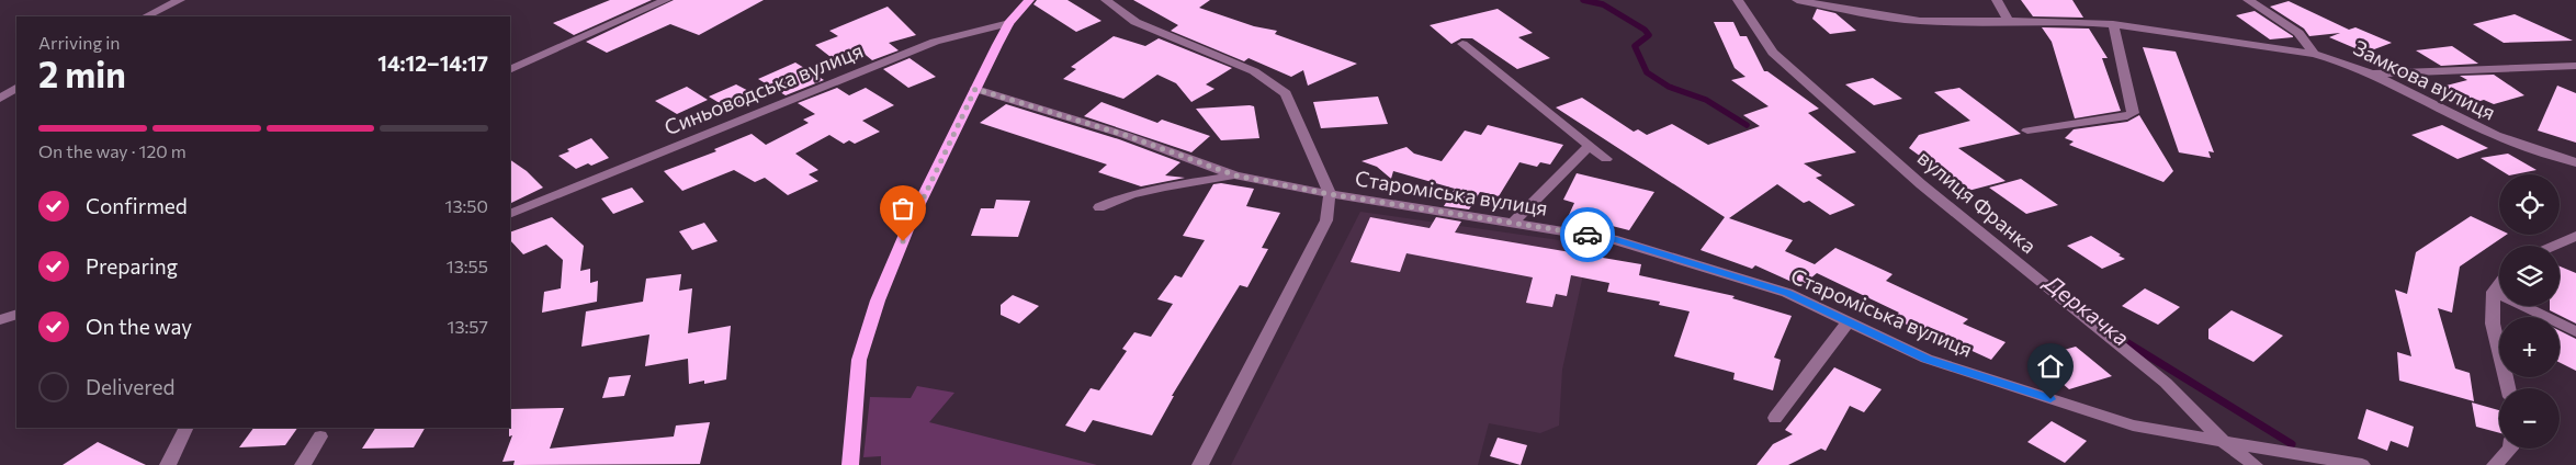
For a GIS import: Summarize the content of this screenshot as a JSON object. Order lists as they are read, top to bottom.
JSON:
{
  "streets": {
    "street": [
      "Замкова вулиця",
      "Синьоводська вулиця",
      "Староміська вулиця",
      "вулиця Франка"
    ]
  },
  "crossings": [
    ["Староміська вулиця", "вулиця Франка"]
  ],
  "water": ["Деркачка"],
  "page": {
    "heading": ["2 min", "Arriving in", "14:12–14:17"],
    "bar": "On the way · 120 m",
    "map_buttons": ["+", "−"],
    "list": [
      ["Confirmed", "13:50"],
      ["Preparing", "13:55"],
      ["On the way", "13:57"],
      "Delivered"
    ]
  }
}
